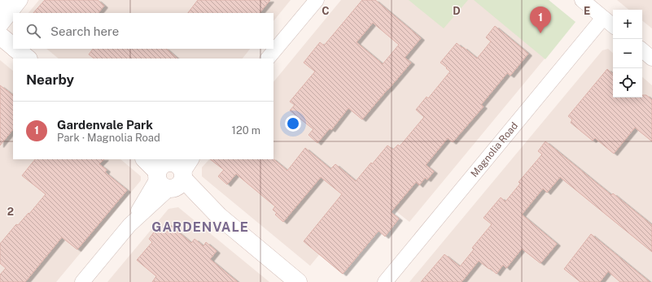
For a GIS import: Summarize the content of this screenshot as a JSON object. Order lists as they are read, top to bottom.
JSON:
{
  "streets": {
    "street": ["Magnolia Road"]
  },
  "districts": ["GARDENVALE"],
  "page": {
    "pins": "1",
    "map_buttons": ["+", "−"],
    "search": "Search here",
    "heading": "Nearby",
    "list": [
      {
        "mark": "1",
        "name": "Gardenvale Park",
        "note": "Park · Magnolia Road",
        "value": "120 m"
      }
    ]
  },
  "grid": {
    "columns": ["C", "D", "E"],
    "rows": ["2"]
  }
}
